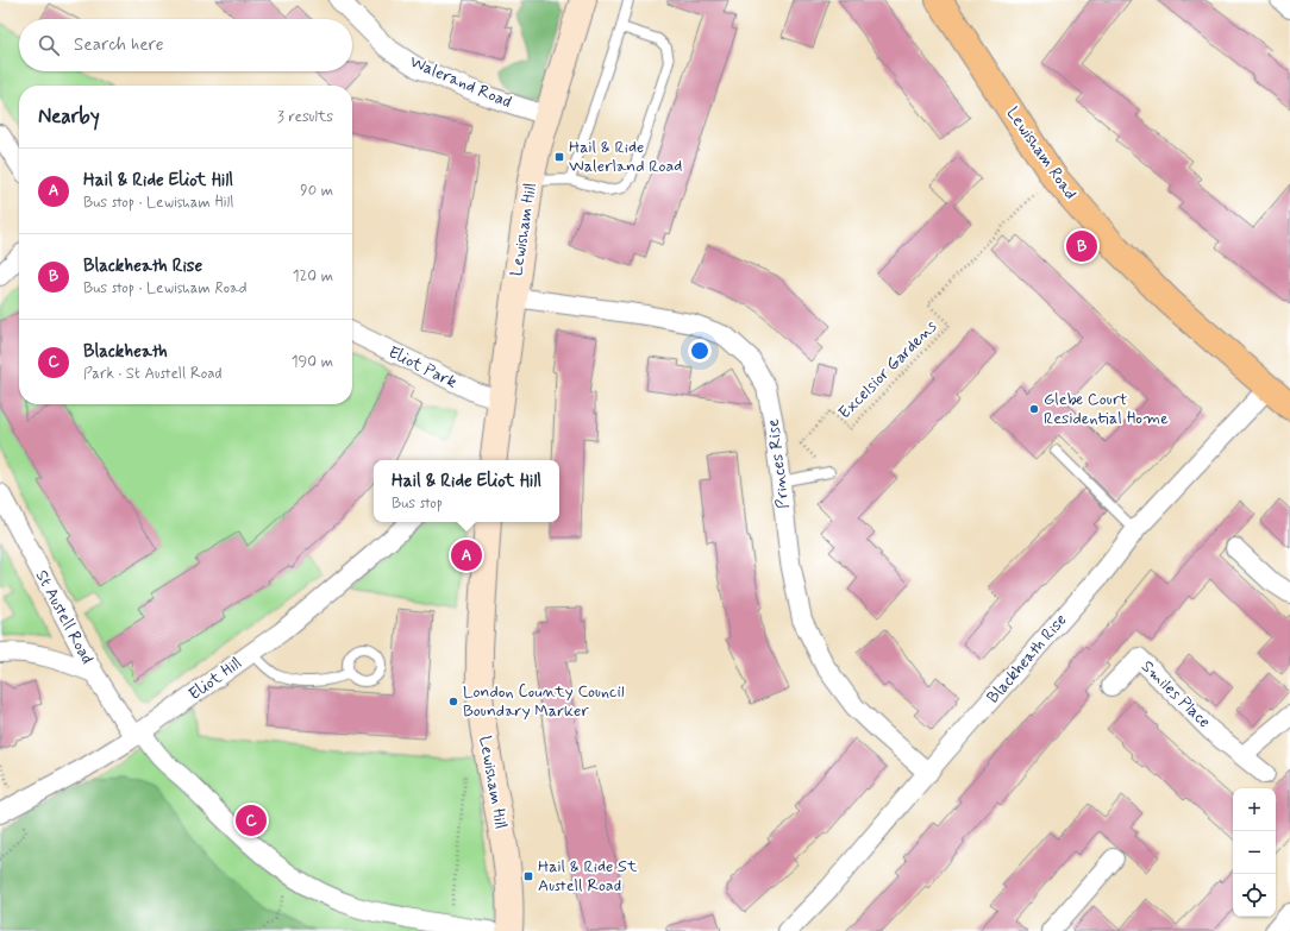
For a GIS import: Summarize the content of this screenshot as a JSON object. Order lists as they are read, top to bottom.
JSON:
{
  "streets": {
    "main road": ["Lewisham Road"],
    "street": [
      "Walerand Road",
      "Lewisham Hill",
      "Eliot Park",
      "Princes Rise",
      "St Austell Road",
      "Blackheath Rise",
      "Eliot Hill",
      "Smiles Place"
    ],
    "path": ["Excelsior Gardens"]
  },
  "crossings": [
    ["Walerand Road", "Lewisham Hill"],
    ["Lewisham Road", "Blackheath Rise"],
    ["Lewisham Hill", "Eliot Park"],
    ["Lewisham Hill", "Princes Rise"],
    ["Princes Rise", "Blackheath Rise"],
    ["St Austell Road", "Eliot Hill"]
  ],
  "places": {
    "transit": ["Hail & Ride Walerland Road", "Hail & Ride St Austell Road"],
    "other": ["Glebe Court Residential Home", "London County Council Boundary Marker"]
  },
  "page": {
    "search": "Search here",
    "heading": ["Nearby", "3 results"],
    "list": [
      {
        "mark": "A",
        "name": "Hail & Ride Eliot Hill",
        "note": "Bus stop · Lewisham Hill",
        "value": "90 m"
      },
      {
        "mark": "B",
        "name": "Blackheath Rise",
        "note": "Bus stop · Lewisham Road",
        "value": "120 m"
      },
      {
        "mark": "C",
        "name": "Blackheath",
        "note": "Park · St Austell Road",
        "value": "190 m"
      }
    ],
    "pins": ["B", "A", "C"],
    "popup": ["Hail & Ride Eliot Hill", "Bus stop"],
    "map_buttons": ["+", "−"]
  }
}
